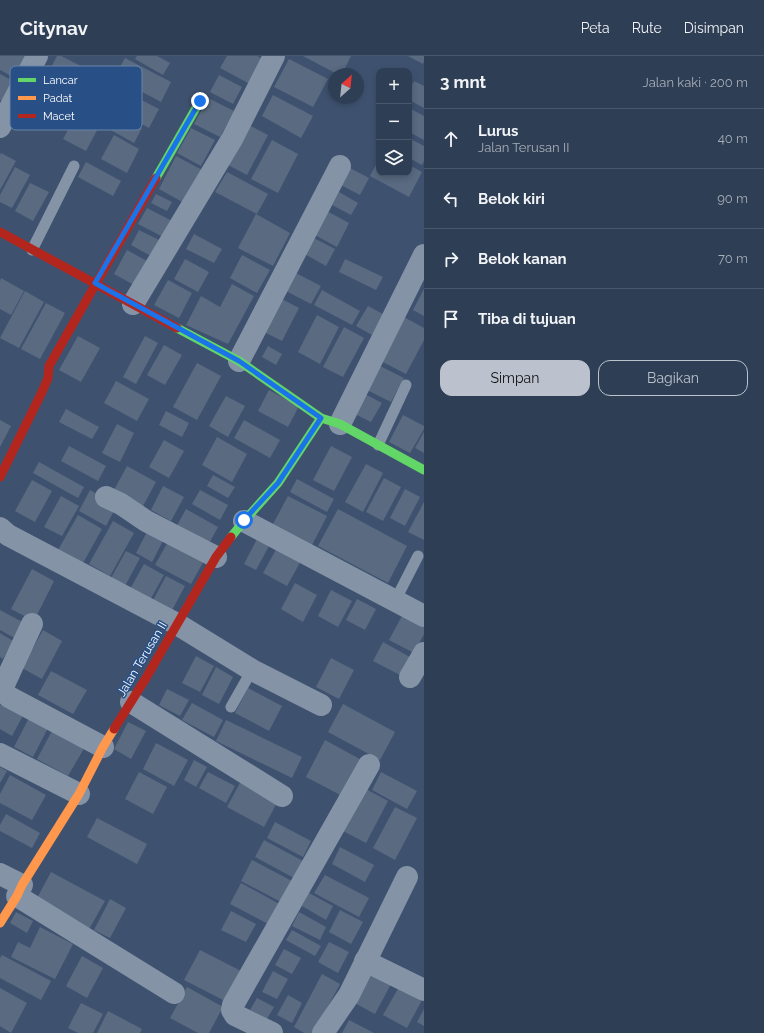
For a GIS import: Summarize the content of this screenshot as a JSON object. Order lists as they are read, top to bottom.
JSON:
{
  "streets": {
    "street": ["Jalan Terusan II"]
  },
  "legend": ["Lancar", "Padat", "Macet"],
  "north": "top right",
  "page": {
    "header": "Citynav",
    "nav": ["Peta", "Rute", "Disimpan"],
    "heading": ["3 mnt", "Jalan kaki · 200 m"],
    "map_buttons": ["+", "−"],
    "list": [
      ["Lurus", "Jalan Terusan II", "40 m"],
      ["Belok kiri", "90 m"],
      ["Belok kanan", "70 m"],
      "Tiba di tujuan"
    ],
    "buttons": ["Simpan", "Bagikan"]
  }
}
